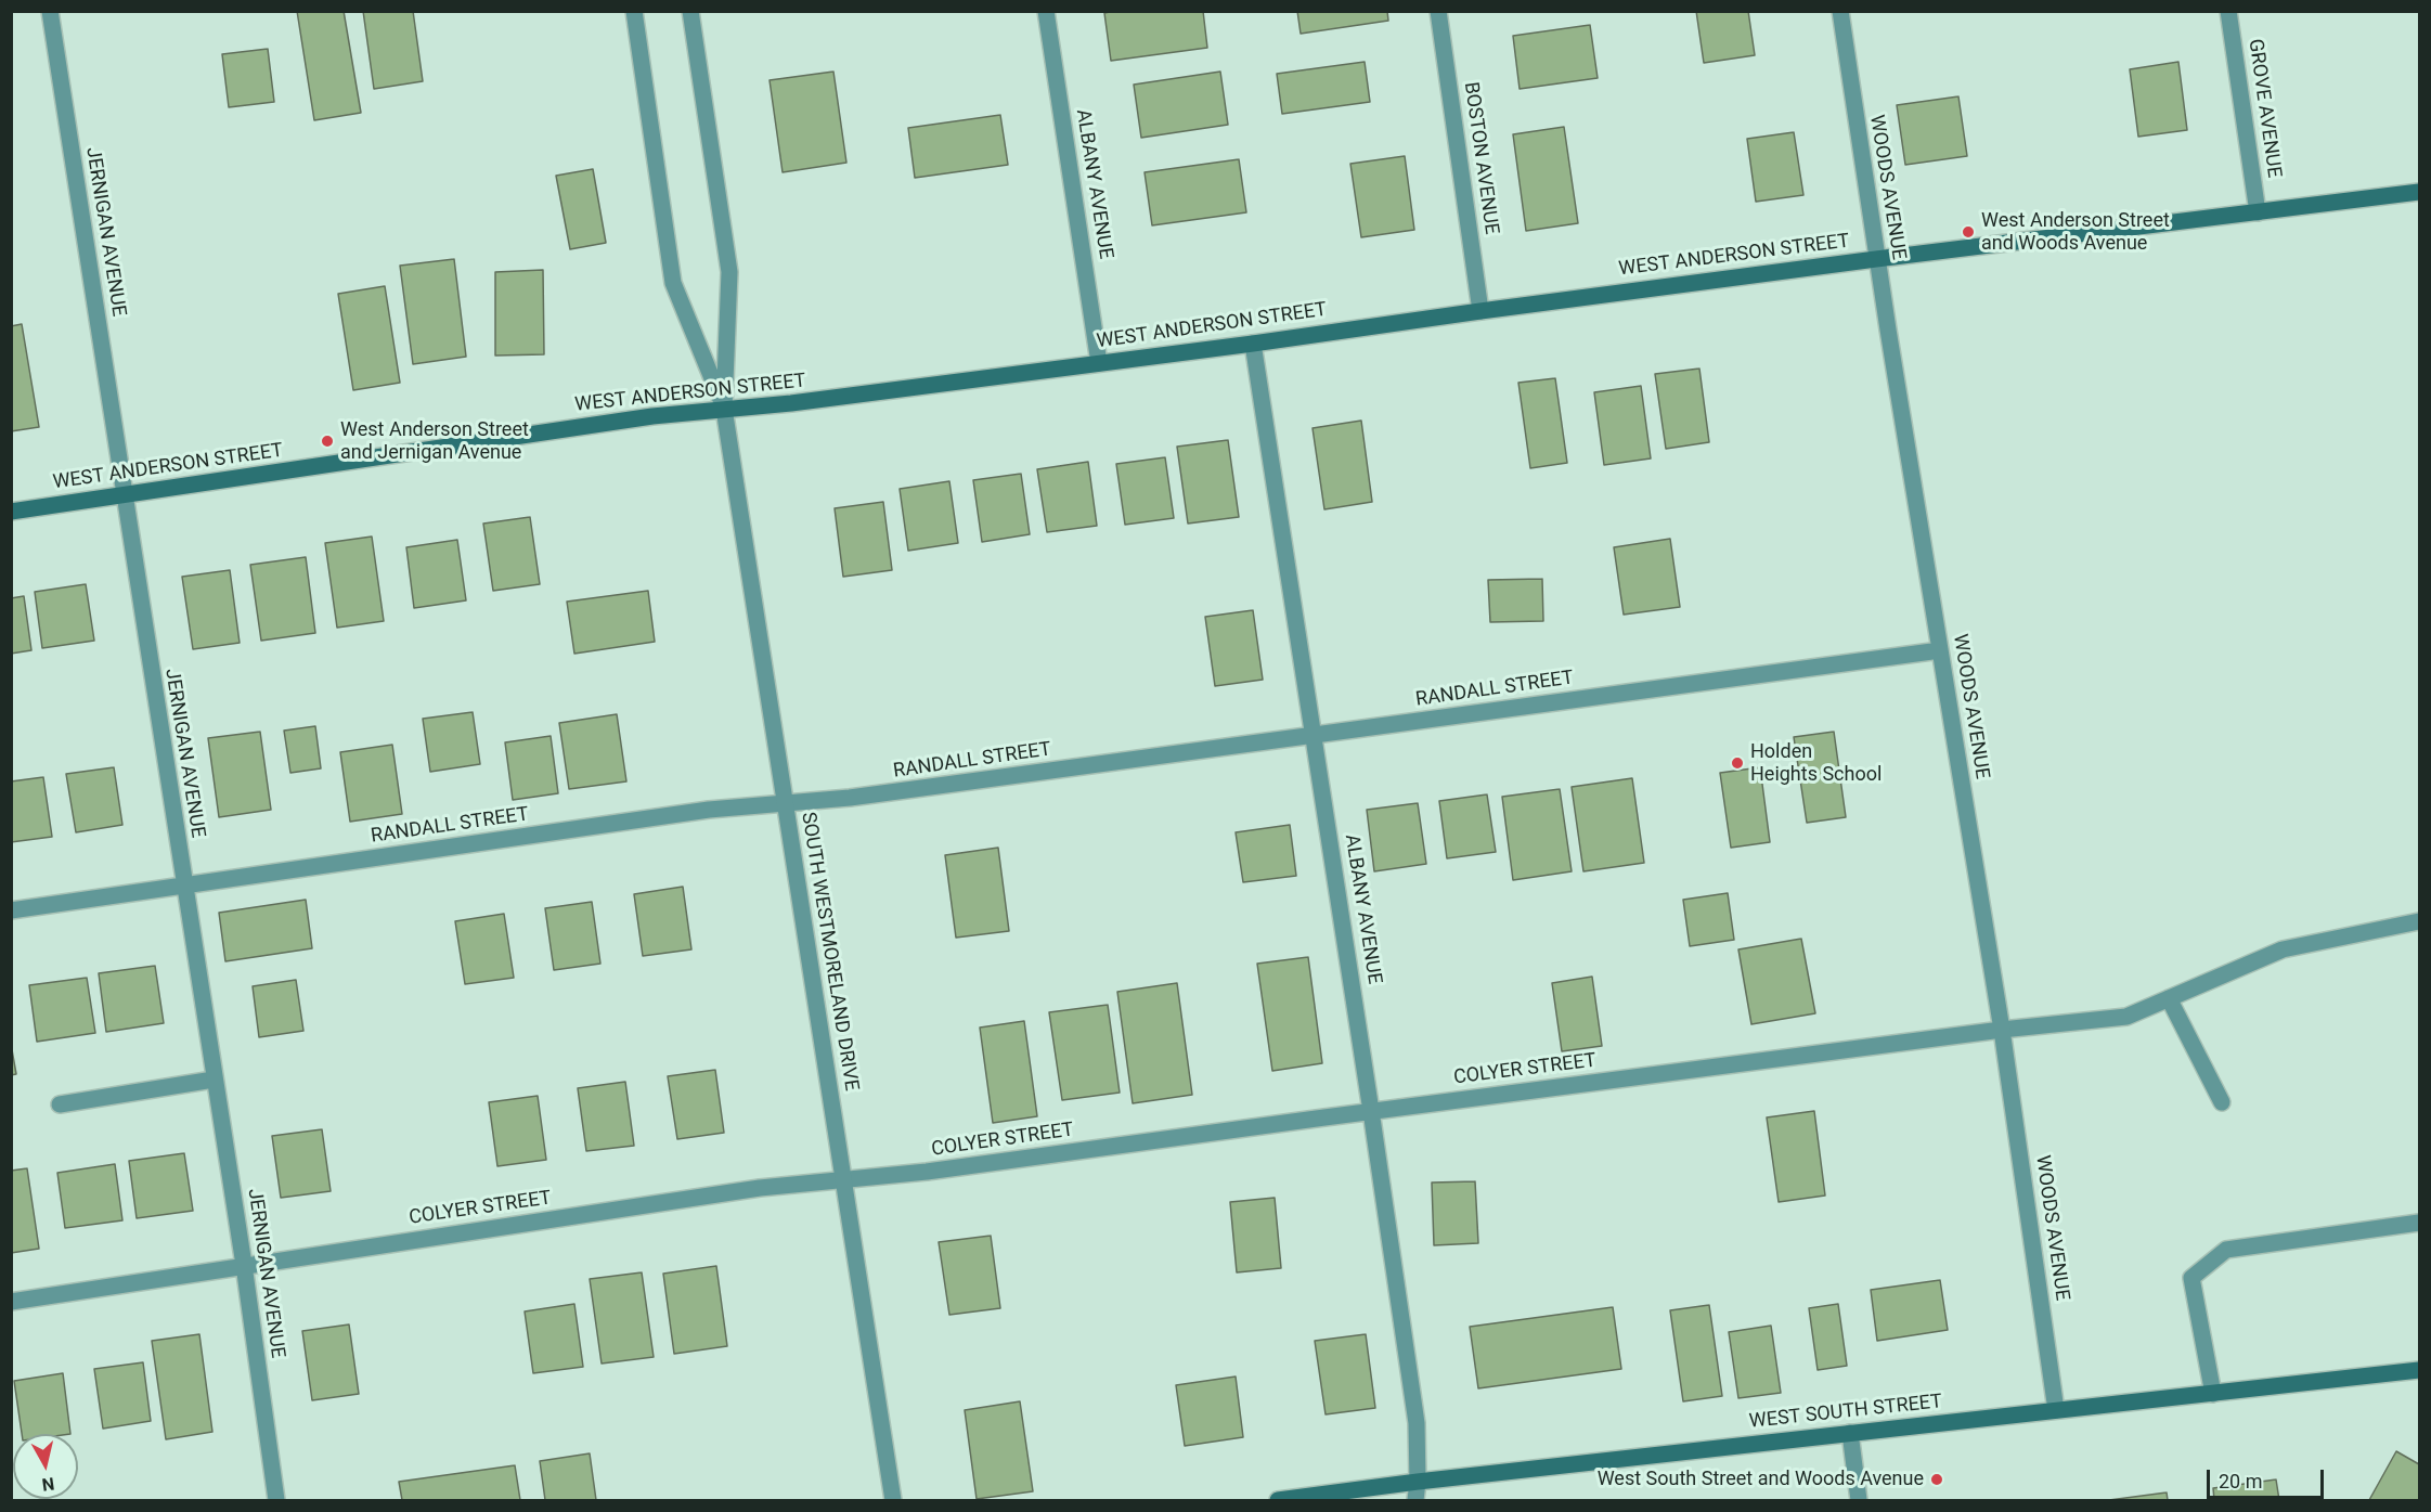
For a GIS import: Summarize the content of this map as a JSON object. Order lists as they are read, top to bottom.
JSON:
{
  "streets": {
    "main road": ["WEST ANDERSON STREET", "WEST SOUTH STREET"],
    "street": [
      "GROVE AVENUE",
      "BOSTON AVENUE",
      "ALBANY AVENUE",
      "WOODS AVENUE",
      "JERNIGAN AVENUE",
      "RANDALL STREET",
      "SOUTH WESTMORELAND DRIVE",
      "COLYER STREET"
    ]
  },
  "crossings": [
    ["GROVE AVENUE", "WEST ANDERSON STREET"],
    ["BOSTON AVENUE", "WEST ANDERSON STREET"],
    ["ALBANY AVENUE", "WEST ANDERSON STREET"],
    ["ALBANY AVENUE", "RANDALL STREET"],
    ["ALBANY AVENUE", "COLYER STREET"],
    ["ALBANY AVENUE", "WEST SOUTH STREET"],
    ["WOODS AVENUE", "WEST ANDERSON STREET"],
    ["WOODS AVENUE", "RANDALL STREET"],
    ["WOODS AVENUE", "COLYER STREET"],
    ["WOODS AVENUE", "WEST SOUTH STREET"],
    ["JERNIGAN AVENUE", "WEST ANDERSON STREET"],
    ["JERNIGAN AVENUE", "RANDALL STREET"],
    ["JERNIGAN AVENUE", "COLYER STREET"],
    ["WEST ANDERSON STREET", "SOUTH WESTMORELAND DRIVE"],
    ["RANDALL STREET", "SOUTH WESTMORELAND DRIVE"],
    ["SOUTH WESTMORELAND DRIVE", "COLYER STREET"]
  ],
  "places": [
    "West Anderson Street and Woods Avenue",
    "West Anderson Street and Jernigan Avenue",
    "Holden Heights School",
    "West South Street and Woods Avenue"
  ],
  "scale_bar": "20 m",
  "north": "bottom"
}
